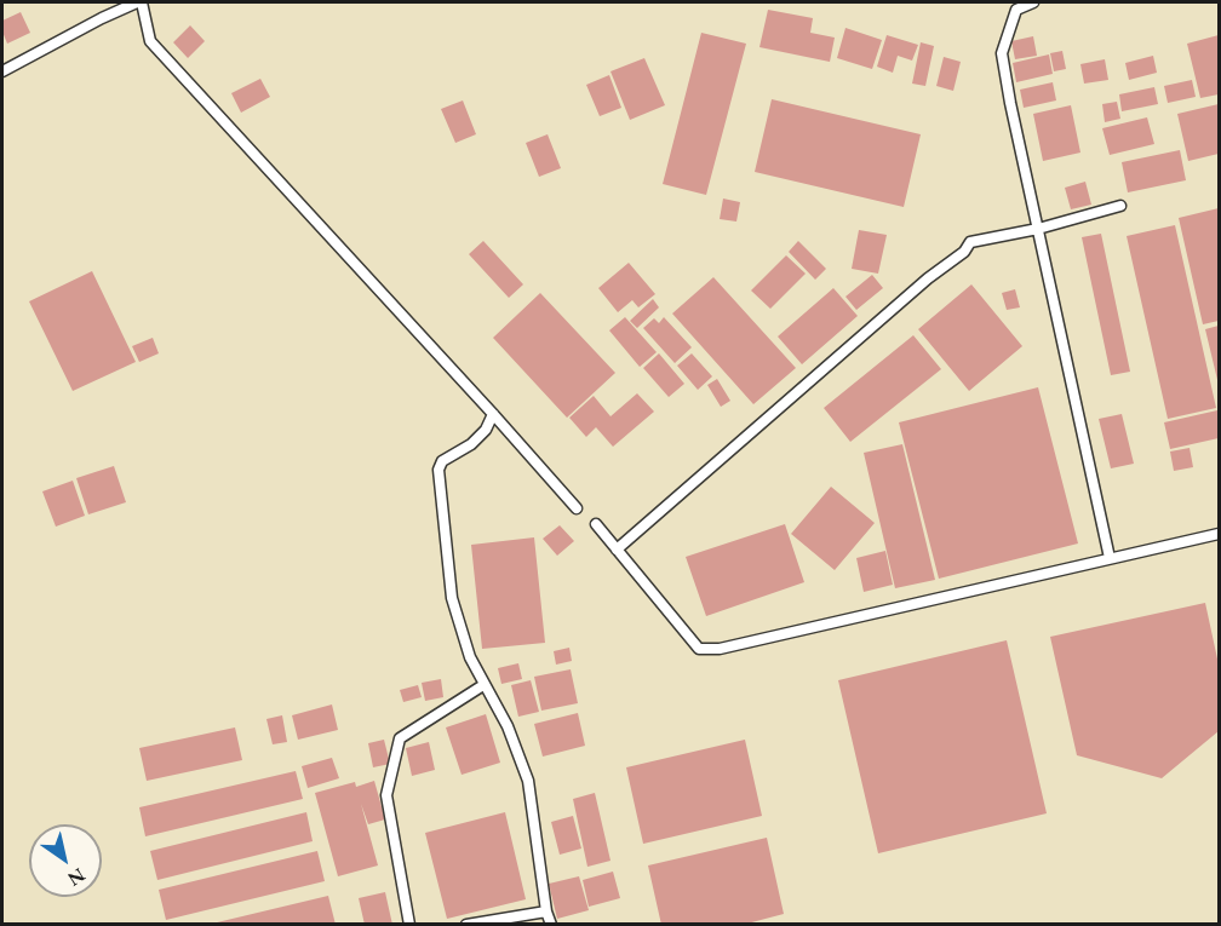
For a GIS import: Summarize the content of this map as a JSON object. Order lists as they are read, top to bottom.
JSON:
{
  "north": "bottom right"
}
